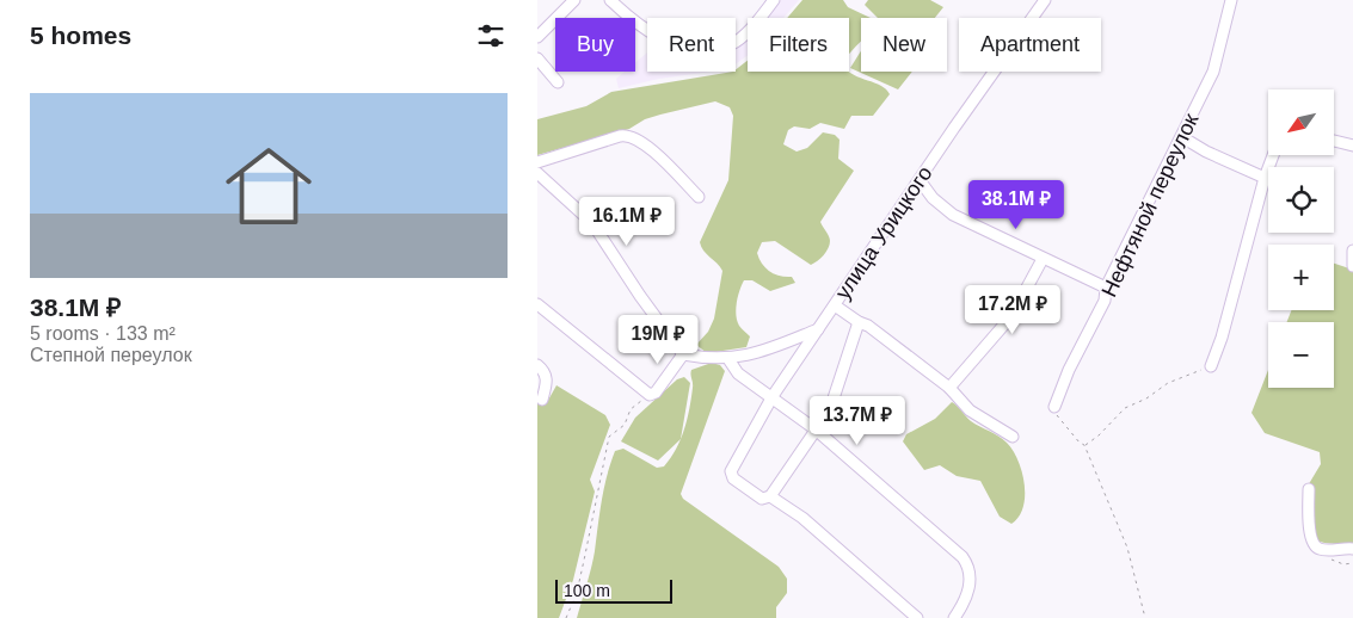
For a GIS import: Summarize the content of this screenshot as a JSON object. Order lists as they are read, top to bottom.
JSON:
{
  "streets": {
    "street": ["Нефтяной переулок", "улица Урицкого"]
  },
  "scale_bar": "100 m",
  "north": "bottom left",
  "page": {
    "heading": "5 homes",
    "chip": [
      "Buy",
      "Rent",
      "Filters",
      "New",
      "Apartment"
    ],
    "list": [
      {
        "name": "38.1M ₽",
        "note": "5 rooms · 133 m² · Степной переулок"
      }
    ],
    "map_buttons": ["+", "−"],
    "price": [
      "38.1M ₽",
      "16.1M ₽",
      "17.2M ₽",
      "19M ₽",
      "13.7M ₽"
    ],
    "scale": "100 m"
  }
}
